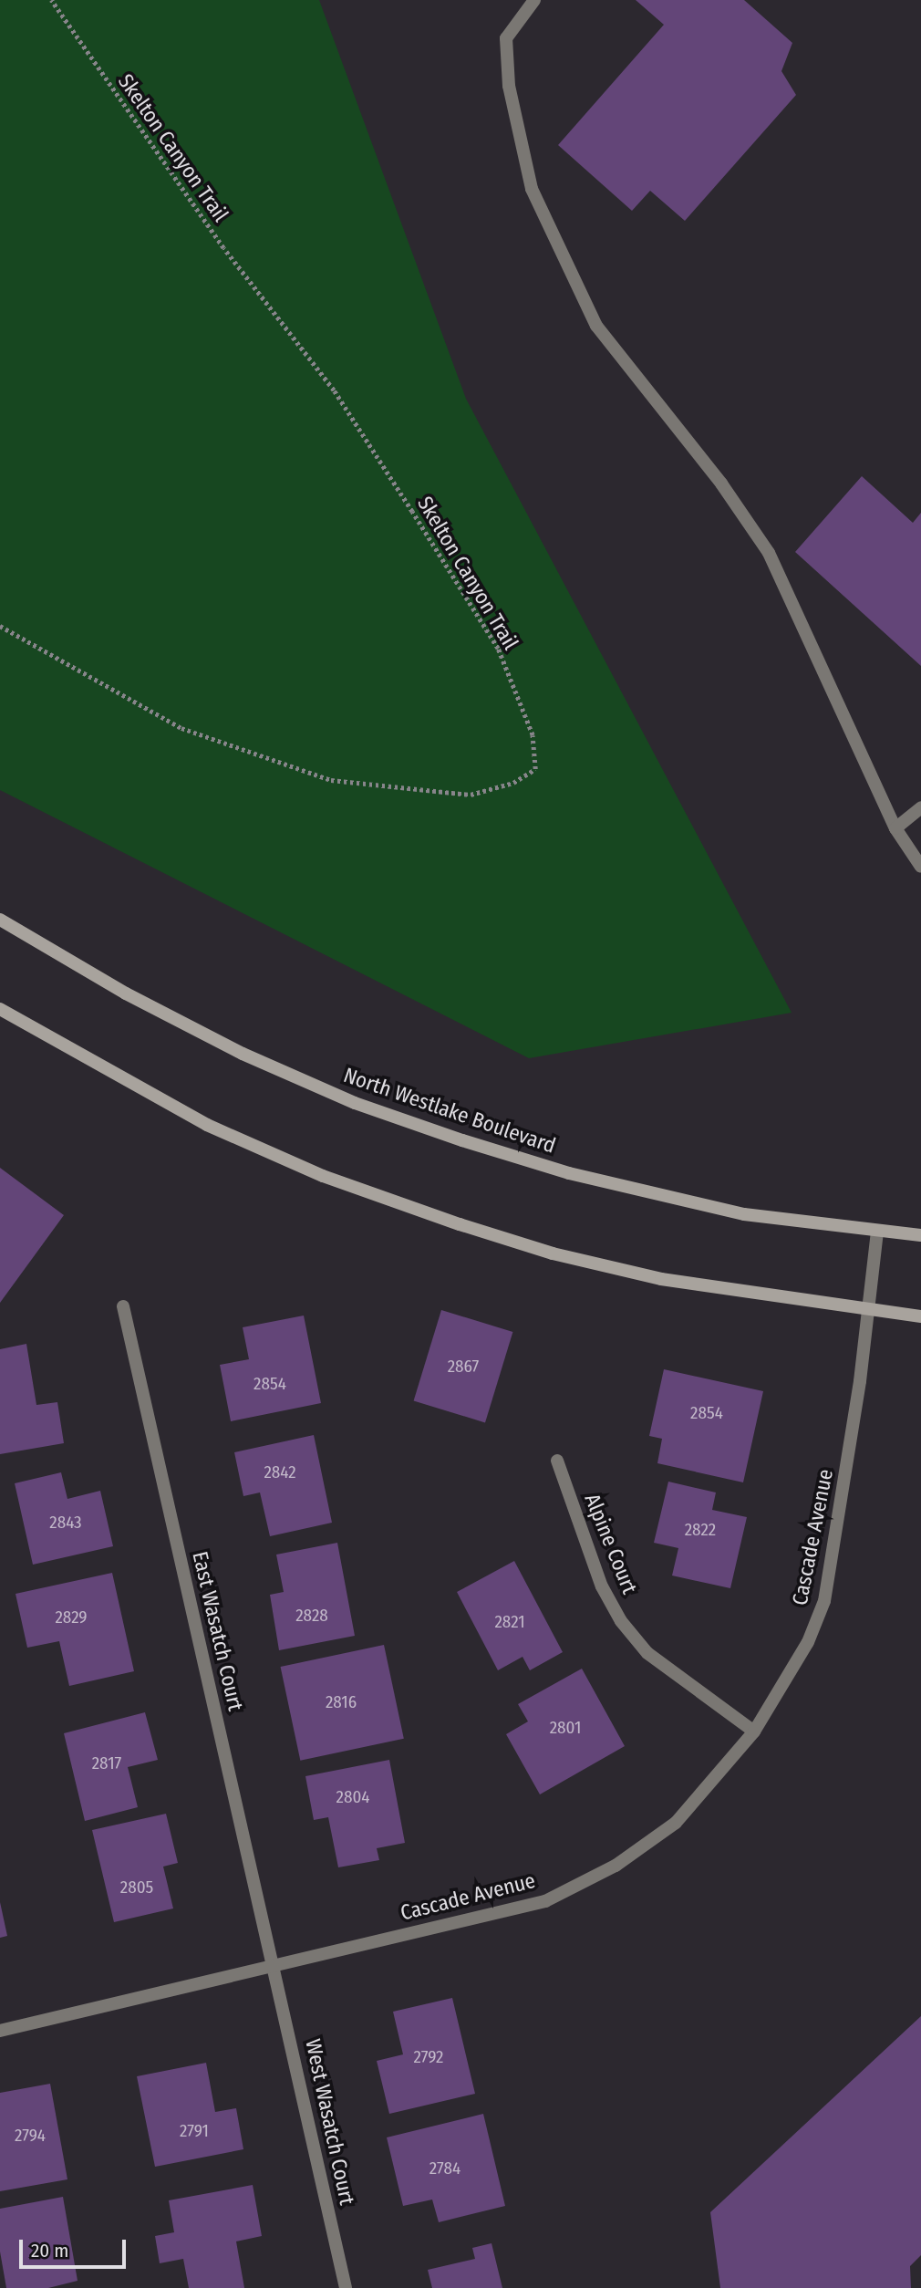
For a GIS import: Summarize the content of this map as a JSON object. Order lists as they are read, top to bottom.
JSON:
{
  "streets": {
    "main road": ["North Westlake Boulevard"],
    "street": [
      "Cascade Avenue",
      "Alpine Court",
      "East Wasatch Court",
      "West Wasatch Court"
    ],
    "path": ["Skelton Canyon Trail"]
  },
  "crossings": [
    ["North Westlake Boulevard", "Cascade Avenue"],
    ["Cascade Avenue", "Alpine Court"],
    ["Cascade Avenue", "East Wasatch Court"],
    ["Cascade Avenue", "West Wasatch Court"],
    ["East Wasatch Court", "West Wasatch Court"]
  ],
  "house_numbers": [
    "2867",
    "2854",
    "2854",
    "2842",
    "2843",
    "2822",
    "2828",
    "2829",
    "2821",
    "2816",
    "2801",
    "2817",
    "2804",
    "2805",
    "2792",
    "2791",
    "2794",
    "2784"
  ],
  "scale_bar": "20 m"
}
